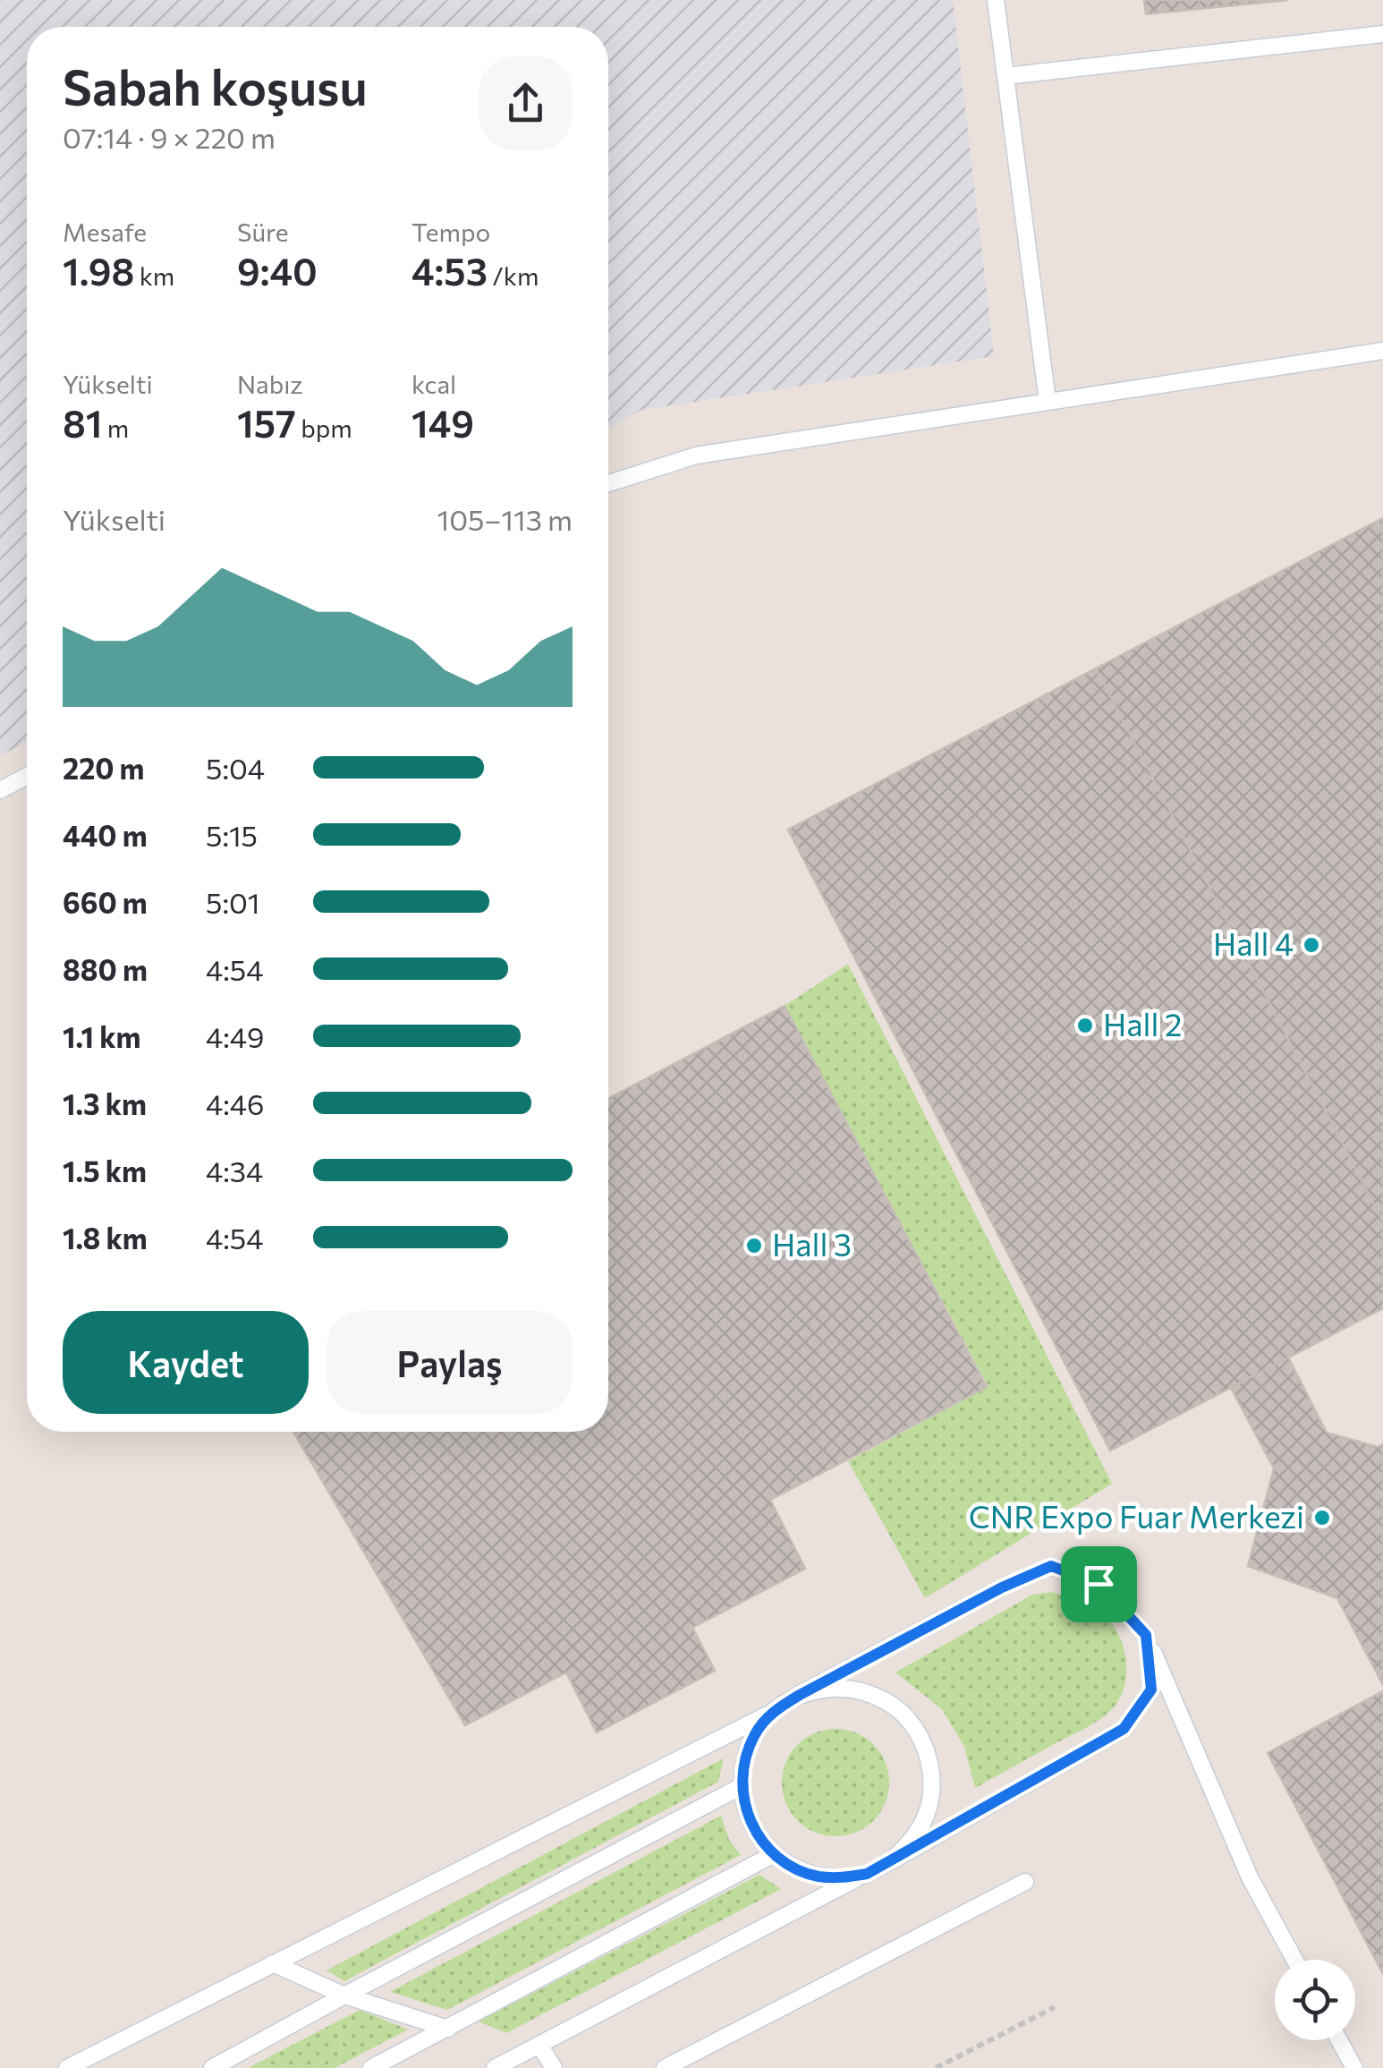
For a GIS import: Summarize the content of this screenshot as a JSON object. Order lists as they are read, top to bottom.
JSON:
{
  "places": [
    "Hall 4",
    "Hall 2",
    "Hall 3",
    "CNR Expo Fuar Merkezi"
  ],
  "page": {
    "heading": ["Sabah koşusu", "07:14 · 9 × 220 m"],
    "stats": [
      ["Mesafe", "1.98 km"],
      ["Süre", "9:40"],
      ["Tempo", "4:53 /km"],
      ["Yükselti", "81 m"],
      ["Nabız", "157 bpm"],
      ["kcal", "149"]
    ],
    "chart": ["Yükselti", "105–113 m"],
    "list": [
      {
        "name": "220 m",
        "note": "5:04"
      },
      {
        "name": "440 m",
        "note": "5:15"
      },
      {
        "name": "660 m",
        "note": "5:01"
      },
      {
        "name": "880 m",
        "note": "4:54"
      },
      {
        "name": "1.1 km",
        "note": "4:49"
      },
      {
        "name": "1.3 km",
        "note": "4:46"
      },
      {
        "name": "1.5 km",
        "note": "4:34"
      },
      {
        "name": "1.8 km",
        "note": "4:54"
      }
    ],
    "buttons": ["Kaydet", "Paylaş"]
  }
}
